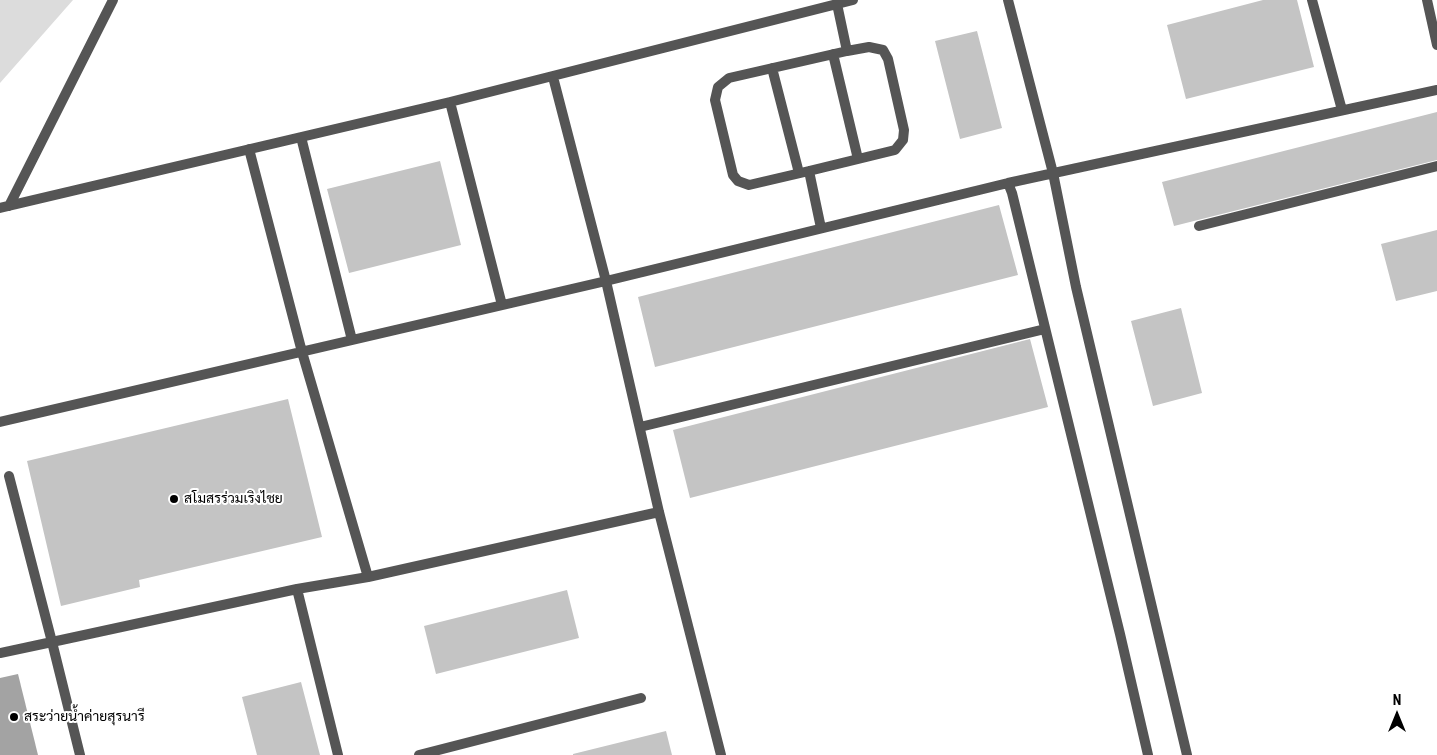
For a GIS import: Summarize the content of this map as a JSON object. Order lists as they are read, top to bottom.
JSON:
{
  "places": ["สโมสรร่วมเริงไชย", "สระว่ายนํ้าค่ายสุรนารี"],
  "north": "top"
}
